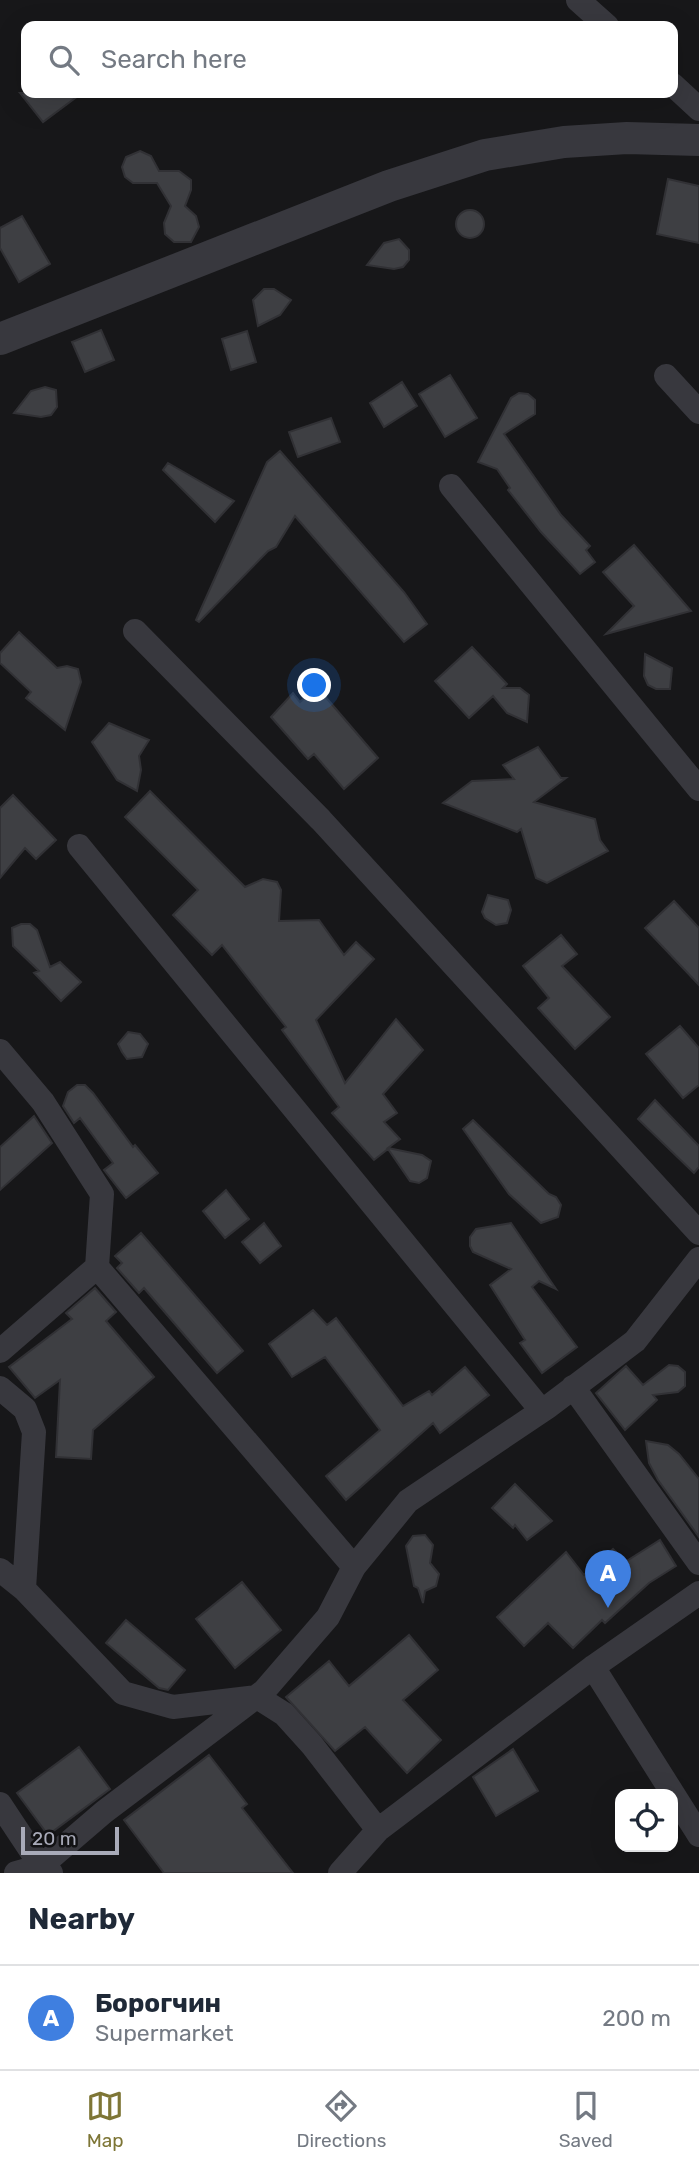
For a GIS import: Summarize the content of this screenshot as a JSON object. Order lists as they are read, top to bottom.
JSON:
{
  "scale_bar": "20 m",
  "page": {
    "search": "Search here",
    "pins": "A",
    "scale": "20 m",
    "heading": "Nearby",
    "list": [
      {
        "mark": "A",
        "name": "Борогчин",
        "note": "Supermarket",
        "value": "200 m"
      }
    ],
    "nav": ["Map", "Directions", "Saved"]
  }
}
